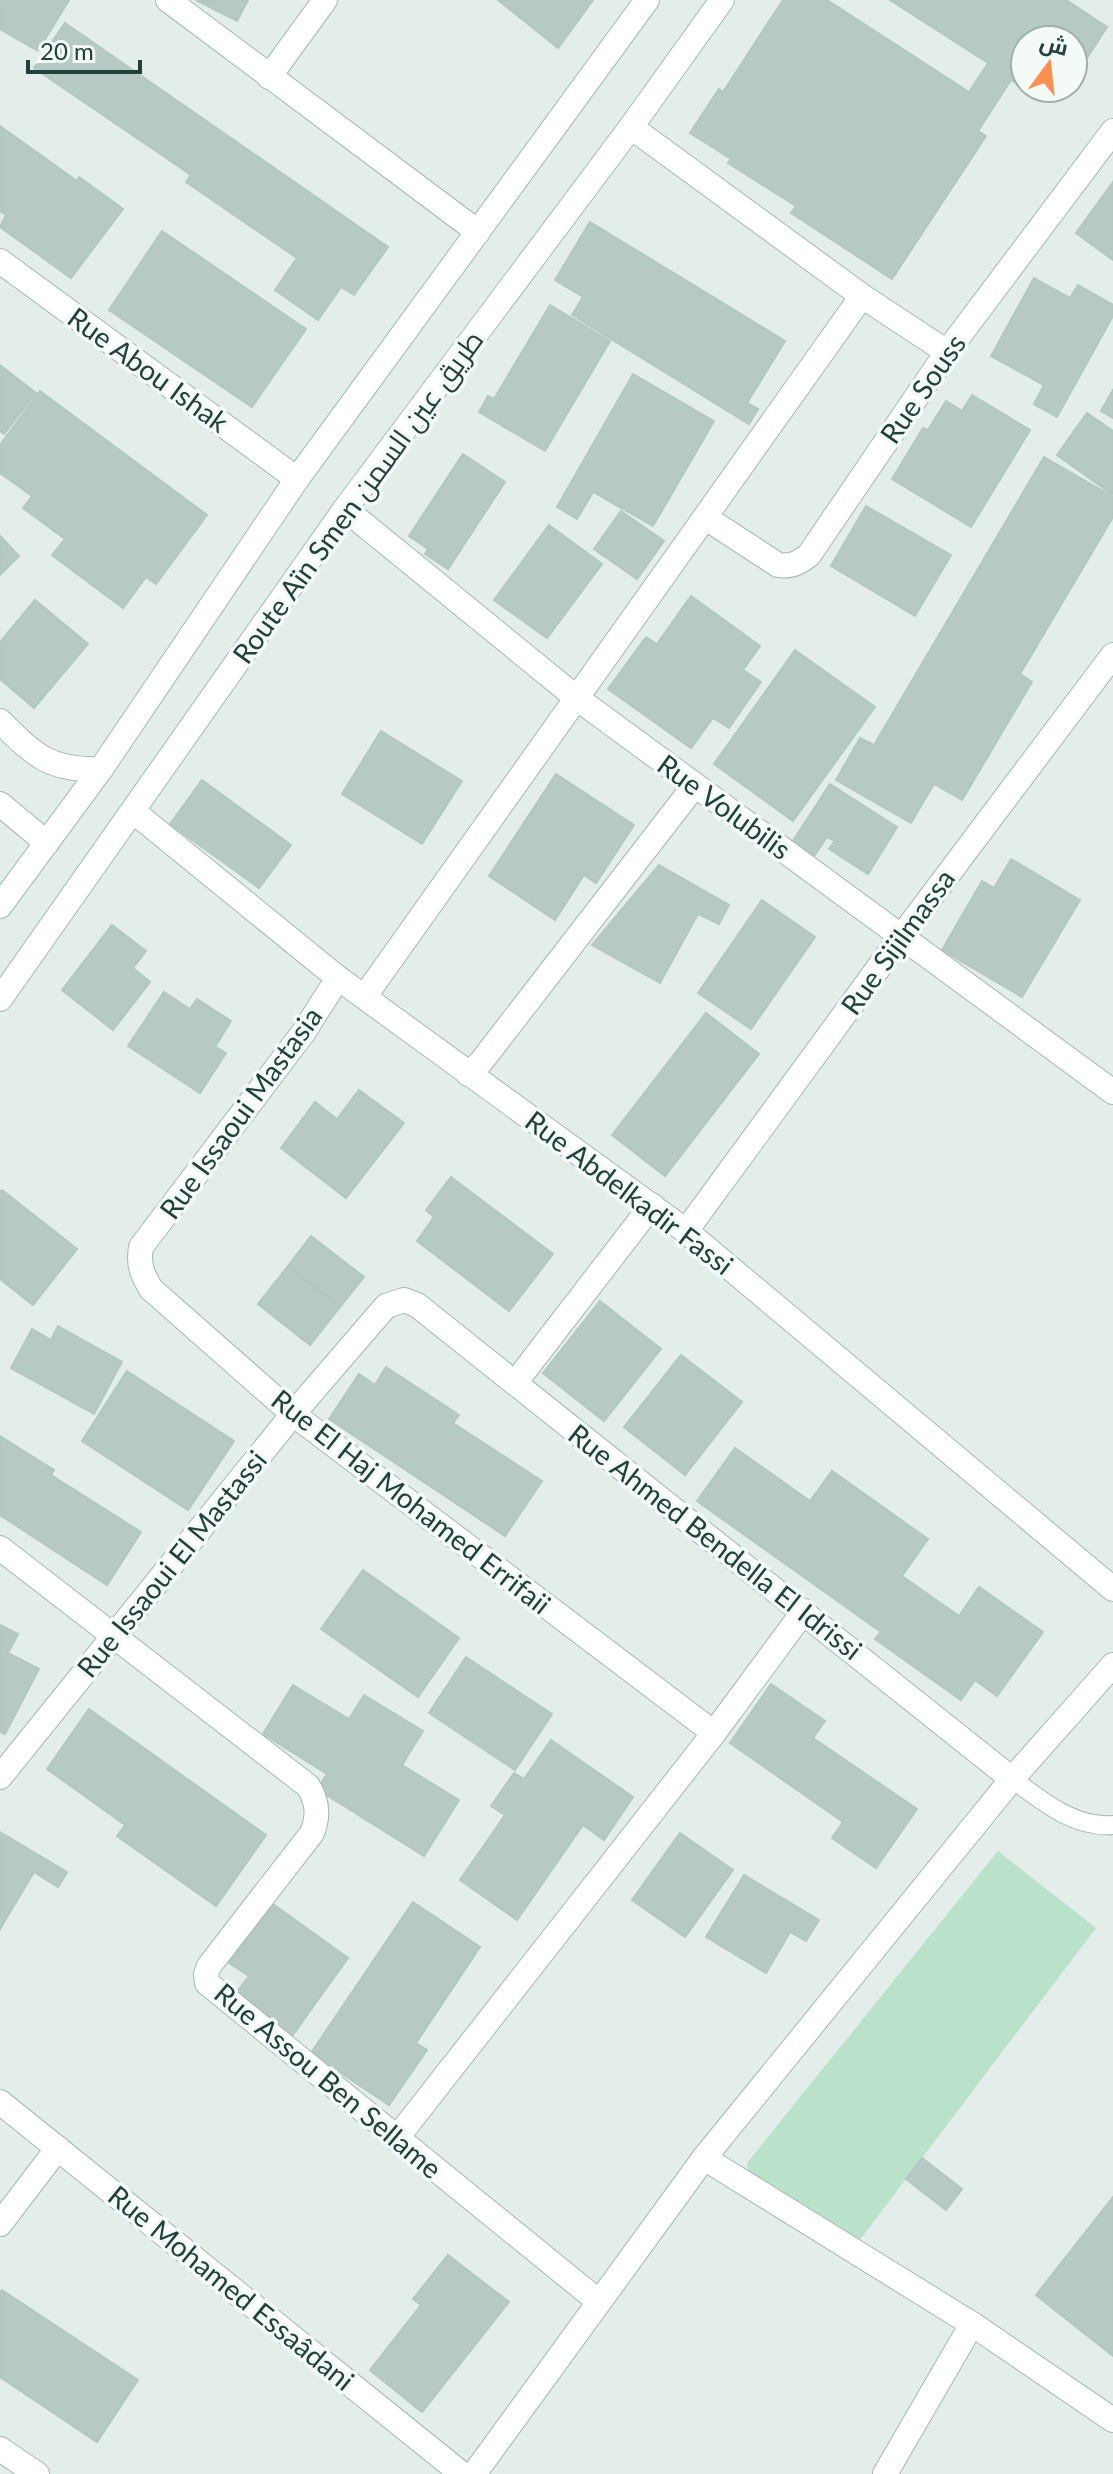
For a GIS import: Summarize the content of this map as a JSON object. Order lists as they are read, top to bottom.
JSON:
{
  "streets": {
    "street": [
      "Rue Abou Ishak",
      "Rue Souss",
      "Route Aïn Smen طريق عين السمن",
      "Rue Volubilis",
      "Rue Sijilmassa",
      "Rue Issaoui Mastasia",
      "Rue Abdelkadir Fassi",
      "Rue El Haj Mohamed Errifaii",
      "Rue Ahmed Bendella El Idrissi",
      "Rue Issaoui El Mastassi",
      "Rue Assou Ben Sellame",
      "Rue Mohamed Essaâdani"
    ]
  },
  "crossings": [
    ["Rue Abou Ishak", "Route Aïn Smen طريق عين السمن"],
    ["Route Aïn Smen طريق عين السمن", "Rue Volubilis"],
    ["Route Aïn Smen طريق عين السمن", "Rue Abdelkadir Fassi"],
    ["Rue Volubilis", "Rue Sijilmassa"],
    ["Rue Sijilmassa", "Rue Abdelkadir Fassi"],
    ["Rue Issaoui Mastasia", "Rue Abdelkadir Fassi"],
    ["Rue Issaoui Mastasia", "Rue El Haj Mohamed Errifaii"],
    ["Rue El Haj Mohamed Errifaii", "Rue Issaoui El Mastassi"],
    ["Rue Ahmed Bendella El Idrissi", "Rue Issaoui El Mastassi"],
    ["Rue Issaoui El Mastassi", "Rue Assou Ben Sellame"]
  ],
  "scale_bar": "20 m",
  "north": "top"
}
